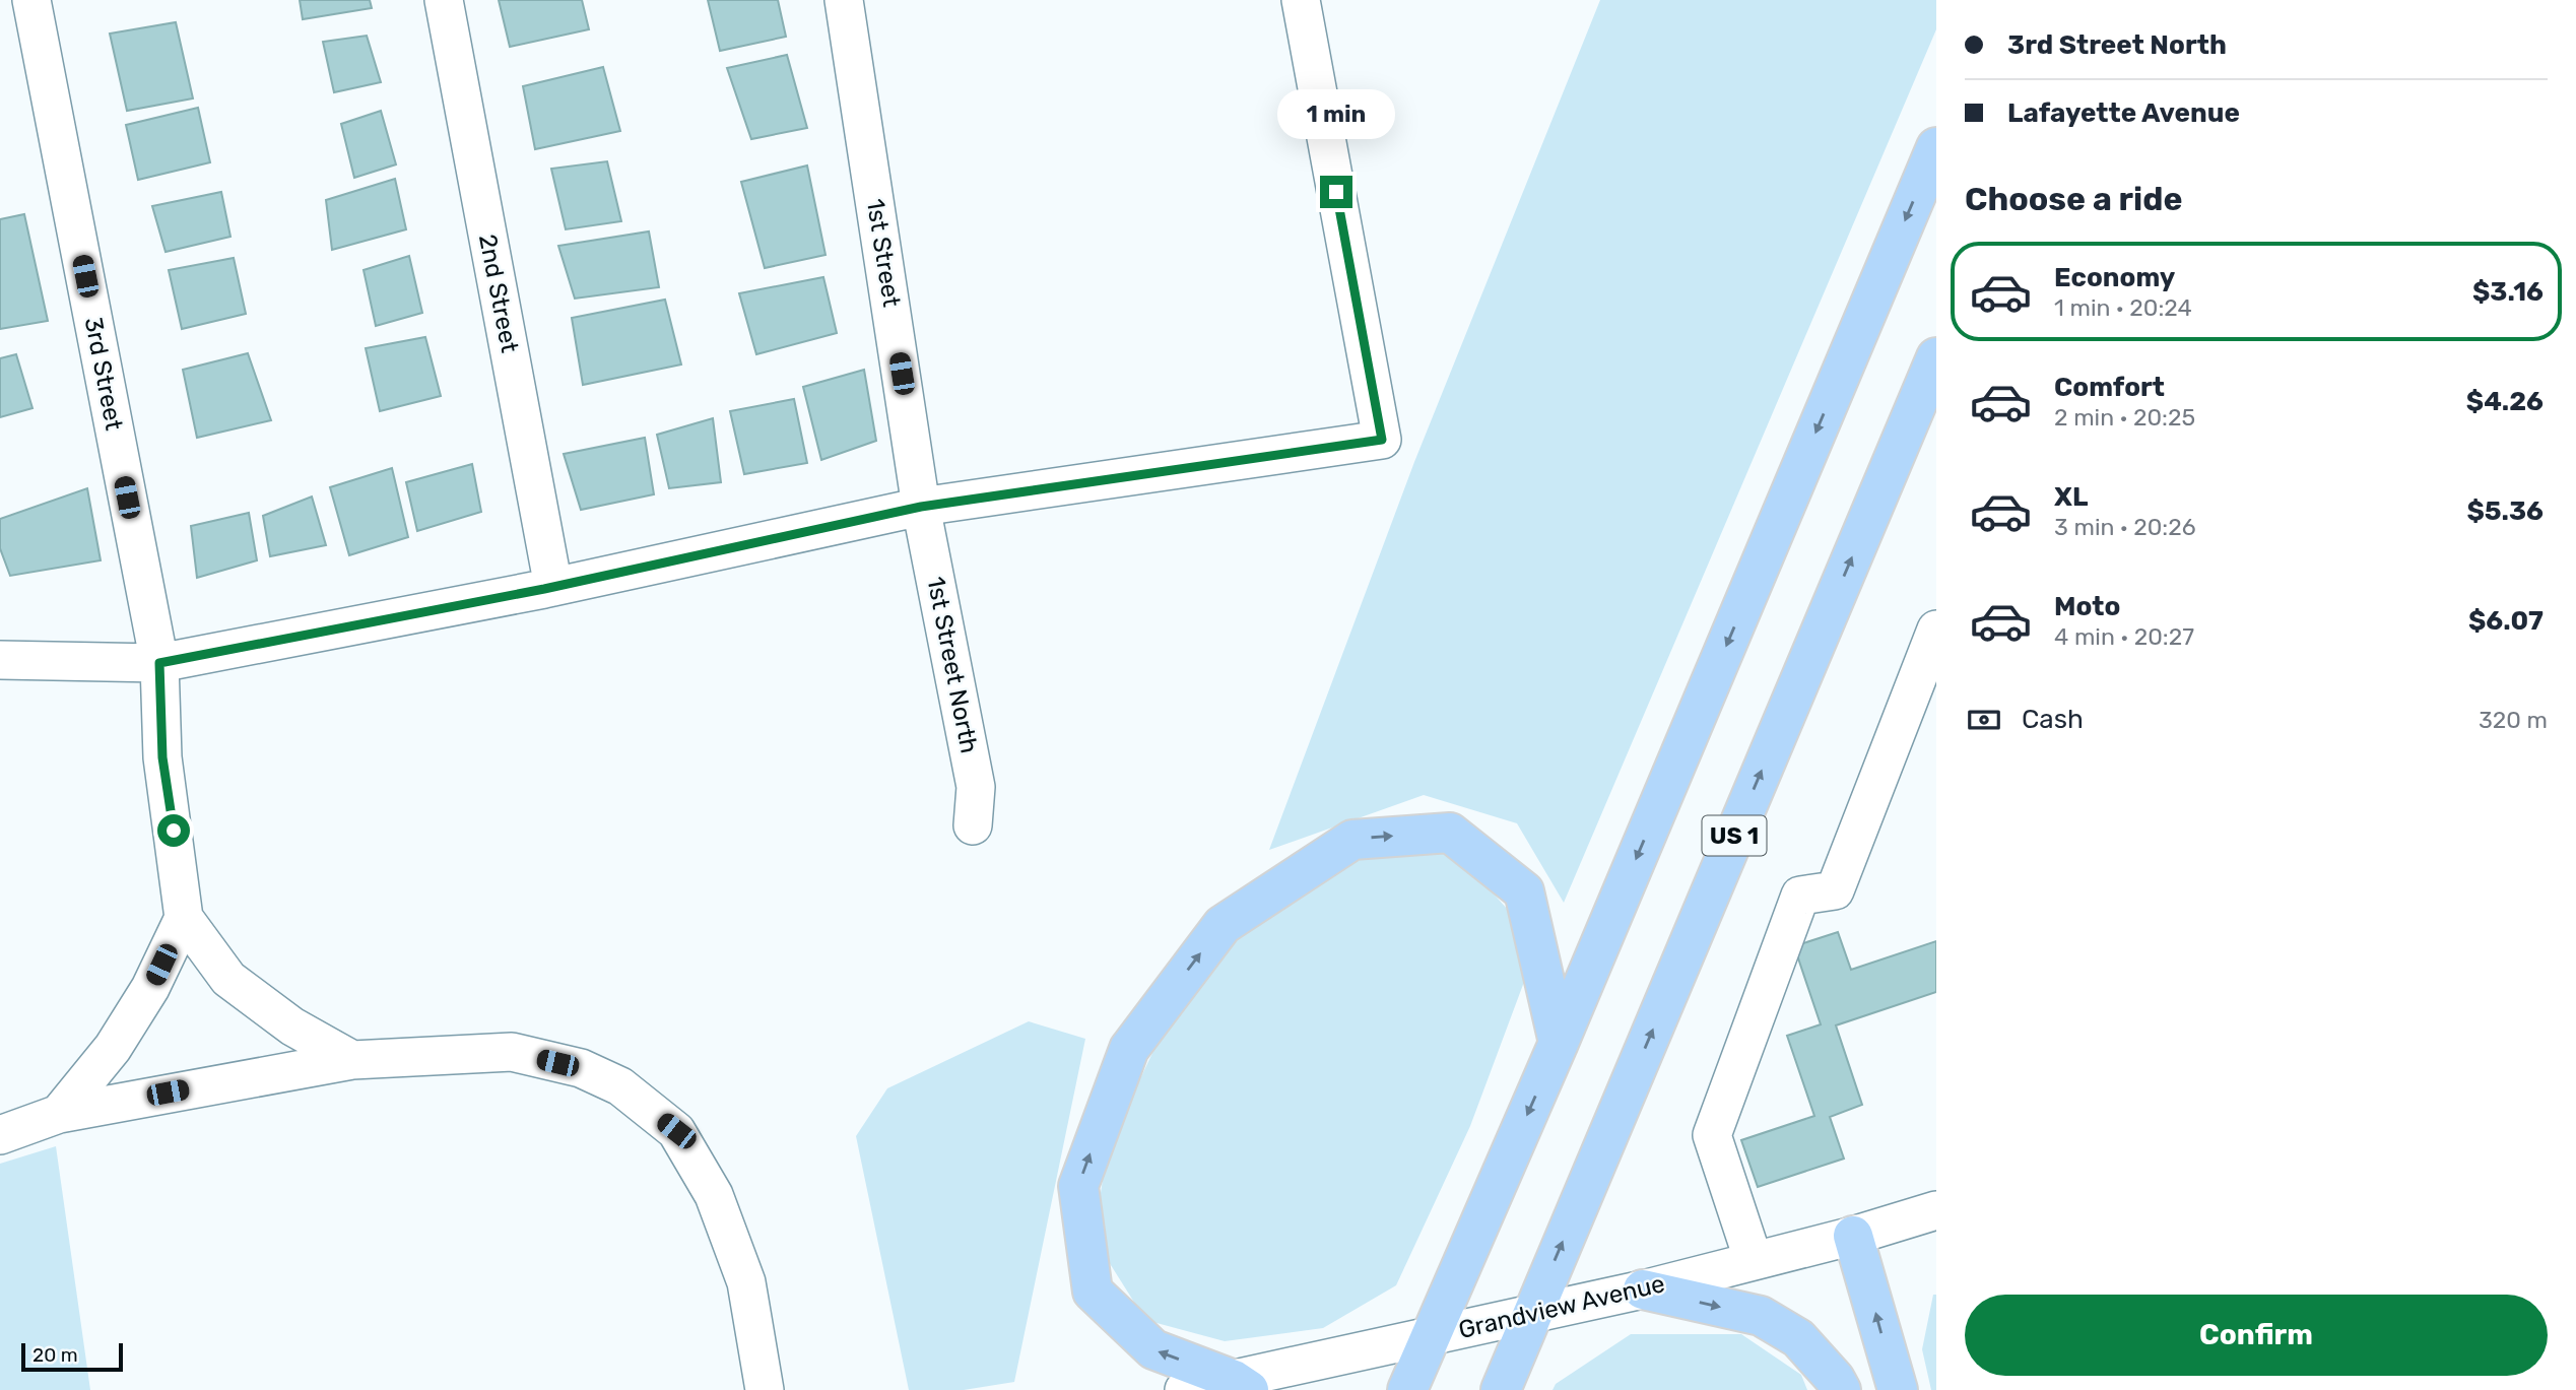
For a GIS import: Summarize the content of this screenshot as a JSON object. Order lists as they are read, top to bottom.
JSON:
{
  "streets": {
    "highway": ["US 1"],
    "street": [
      "1st Street",
      "2nd Street",
      "3rd Street",
      "1st Street North",
      "Grandview Avenue"
    ]
  },
  "crossings": [
    ["1st Street", "1st Street North"],
    ["US 1", "Grandview Avenue"]
  ],
  "scale_bar": "20 m",
  "page": {
    "banner": ["3rd Street North", "Lafayette Avenue"],
    "bubble": "1 min",
    "heading": "Choose a ride",
    "list": [
      {
        "name": "Economy",
        "note": "1 min · 20:24",
        "value": "$3.16"
      },
      {
        "name": "Comfort",
        "note": "2 min · 20:25",
        "value": "$4.26"
      },
      {
        "name": "XL",
        "note": "3 min · 20:26",
        "value": "$5.36"
      },
      {
        "name": "Moto",
        "note": "4 min · 20:27",
        "value": "$6.07"
      }
    ],
    "pay": ["Cash", "320 m"],
    "buttons": "Confirm",
    "scale": "20 m"
  }
}
